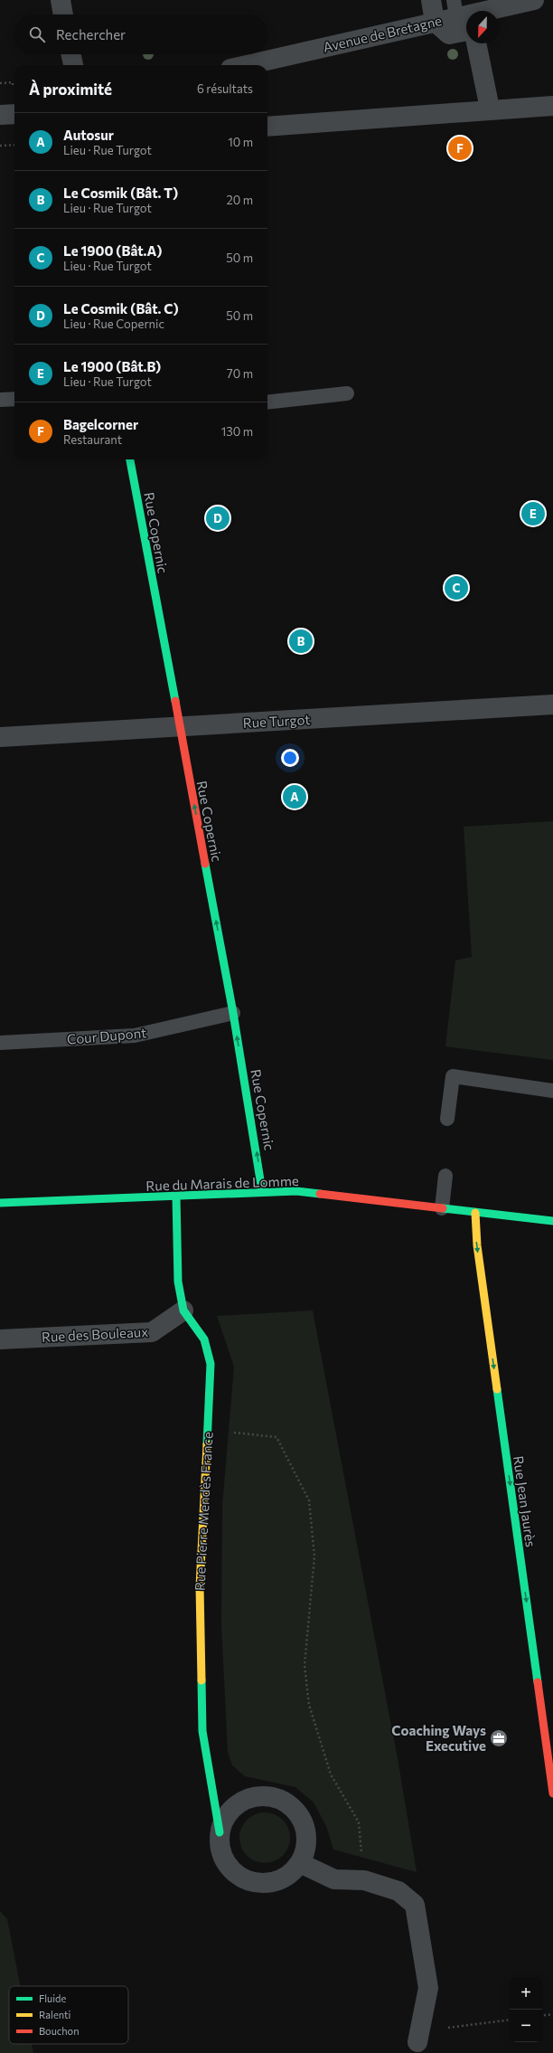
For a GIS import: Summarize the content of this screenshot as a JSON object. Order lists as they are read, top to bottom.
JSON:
{
  "streets": {
    "street": [
      "Avenue de Bretagne",
      "Rue Copernic",
      "Rue Turgot",
      "Rue du Marais de Lomme",
      "Rue des Bouleaux",
      "Rue Jean Jaurès",
      "Rue Pierre Mendès France"
    ],
    "lane": ["Cour Dupont"]
  },
  "crossings": [
    ["Rue Copernic", "Rue Turgot"],
    ["Rue Copernic", "Cour Dupont"],
    ["Rue Copernic", "Rue du Marais de Lomme"],
    ["Rue du Marais de Lomme", "Rue Jean Jaurès"],
    ["Rue du Marais de Lomme", "Rue Pierre Mendès France"],
    ["Rue des Bouleaux", "Rue Pierre Mendès France"]
  ],
  "one_way": ["Rue Copernic", "Rue Jean Jaurès"],
  "places": {
    "office": ["Coaching Ways Executive"]
  },
  "legend": ["Fluide", "Ralenti", "Bouchon"],
  "north": "bottom",
  "page": {
    "search": "Rechercher",
    "heading": ["À proximité", "6 résultats"],
    "list": [
      {
        "mark": "A",
        "name": "Autosur",
        "note": "Lieu · Rue Turgot",
        "value": "10 m"
      },
      {
        "mark": "B",
        "name": "Le Cosmik (Bât. T)",
        "note": "Lieu · Rue Turgot",
        "value": "20 m"
      },
      {
        "mark": "C",
        "name": "Le 1900 (Bât.A)",
        "note": "Lieu · Rue Turgot",
        "value": "50 m"
      },
      {
        "mark": "D",
        "name": "Le Cosmik (Bât. C)",
        "note": "Lieu · Rue Copernic",
        "value": "50 m"
      },
      {
        "mark": "E",
        "name": "Le 1900 (Bât.B)",
        "note": "Lieu · Rue Turgot",
        "value": "70 m"
      },
      {
        "mark": "F",
        "name": "Bagelcorner",
        "note": "Restaurant",
        "value": "130 m"
      }
    ],
    "pins": [
      "F",
      "E",
      "D",
      "C",
      "B",
      "A"
    ],
    "map_buttons": ["+", "−"]
  }
}
